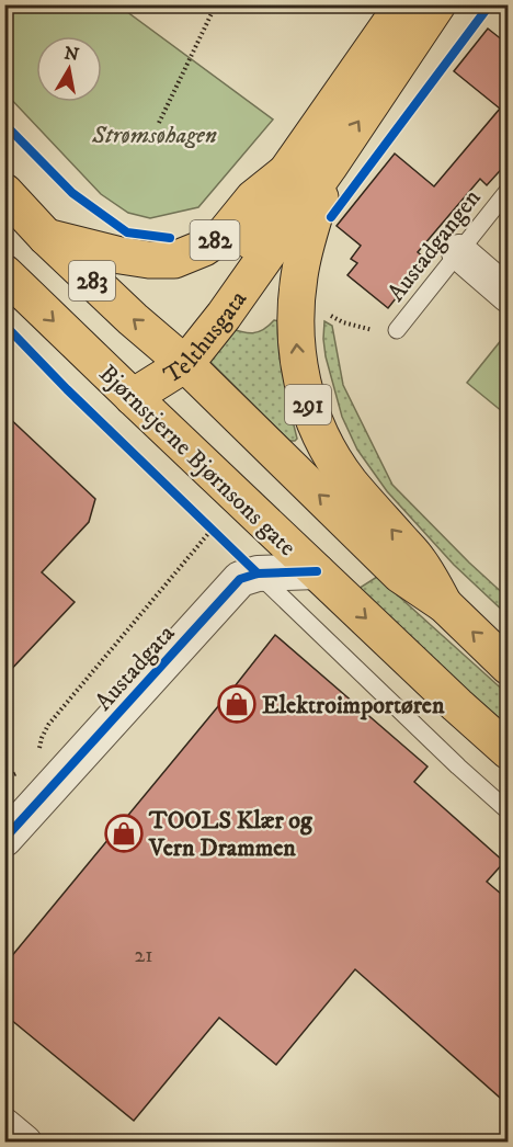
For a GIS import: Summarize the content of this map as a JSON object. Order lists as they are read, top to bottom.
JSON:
{
  "streets": {
    "main road": [
      "282",
      "283",
      "Telthusgata",
      "291",
      "Bjørnstjerne Bjørnsons gate"
    ],
    "street": ["Austadgata"],
    "lane": ["Austadgangen"]
  },
  "crossings": [
    ["283", "Telthusgata"],
    ["283", "291"],
    ["Telthusgata", "291"],
    ["Telthusgata", "Bjørnstjerne Bjørnsons gate"],
    ["Bjørnstjerne Bjørnsons gate", "Austadgata"]
  ],
  "one_way": ["Telthusgata"],
  "parks": ["Strømsøhagen"],
  "places": {
    "shop": ["Elektroimportøren", "TOOLS Klær og Vern Drammen"]
  },
  "house_numbers": ["21"],
  "north": "top"
}
